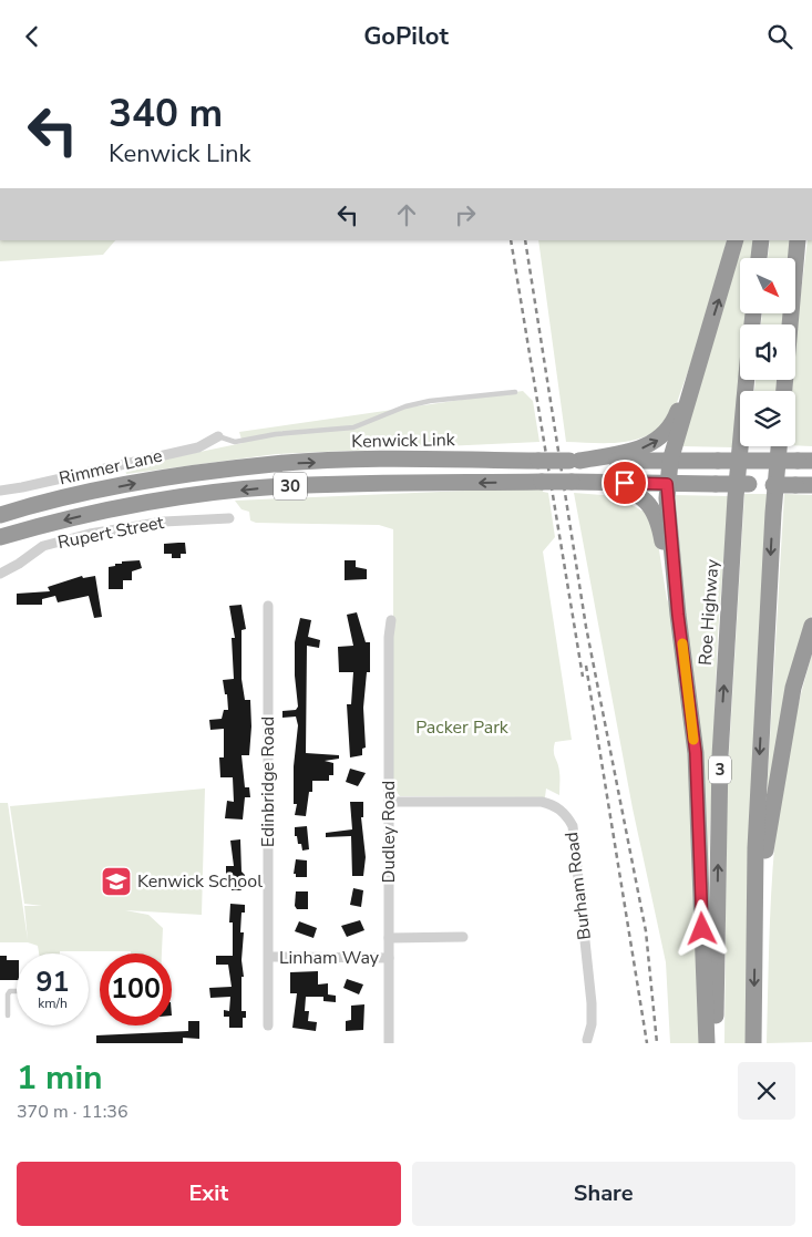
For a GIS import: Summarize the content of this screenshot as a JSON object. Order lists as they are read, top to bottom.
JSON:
{
  "streets": {
    "highway": [
      "Kenwick Link",
      "30",
      "Roe Highway",
      "3"
    ],
    "street": [
      "Rimmer Lane",
      "Rupert Street",
      "Edinbridge Road",
      "Dudley Road",
      "Burham Road",
      "Linham Way"
    ]
  },
  "crossings": [
    ["Edinbridge Road", "Linham Way"],
    ["Dudley Road", "Burham Road"],
    ["Dudley Road", "Linham Way"]
  ],
  "parks": ["Packer Park"],
  "places": {
    "school or university": ["Kenwick School"]
  },
  "north": "bottom right",
  "page": {
    "header": "GoPilot",
    "turn": ["340 m", "Kenwick Link"],
    "speed": "91 km/h",
    "limit": "100",
    "heading": ["1 min", "370 m · 11:36"],
    "buttons": ["Exit", "Share"]
  }
}
